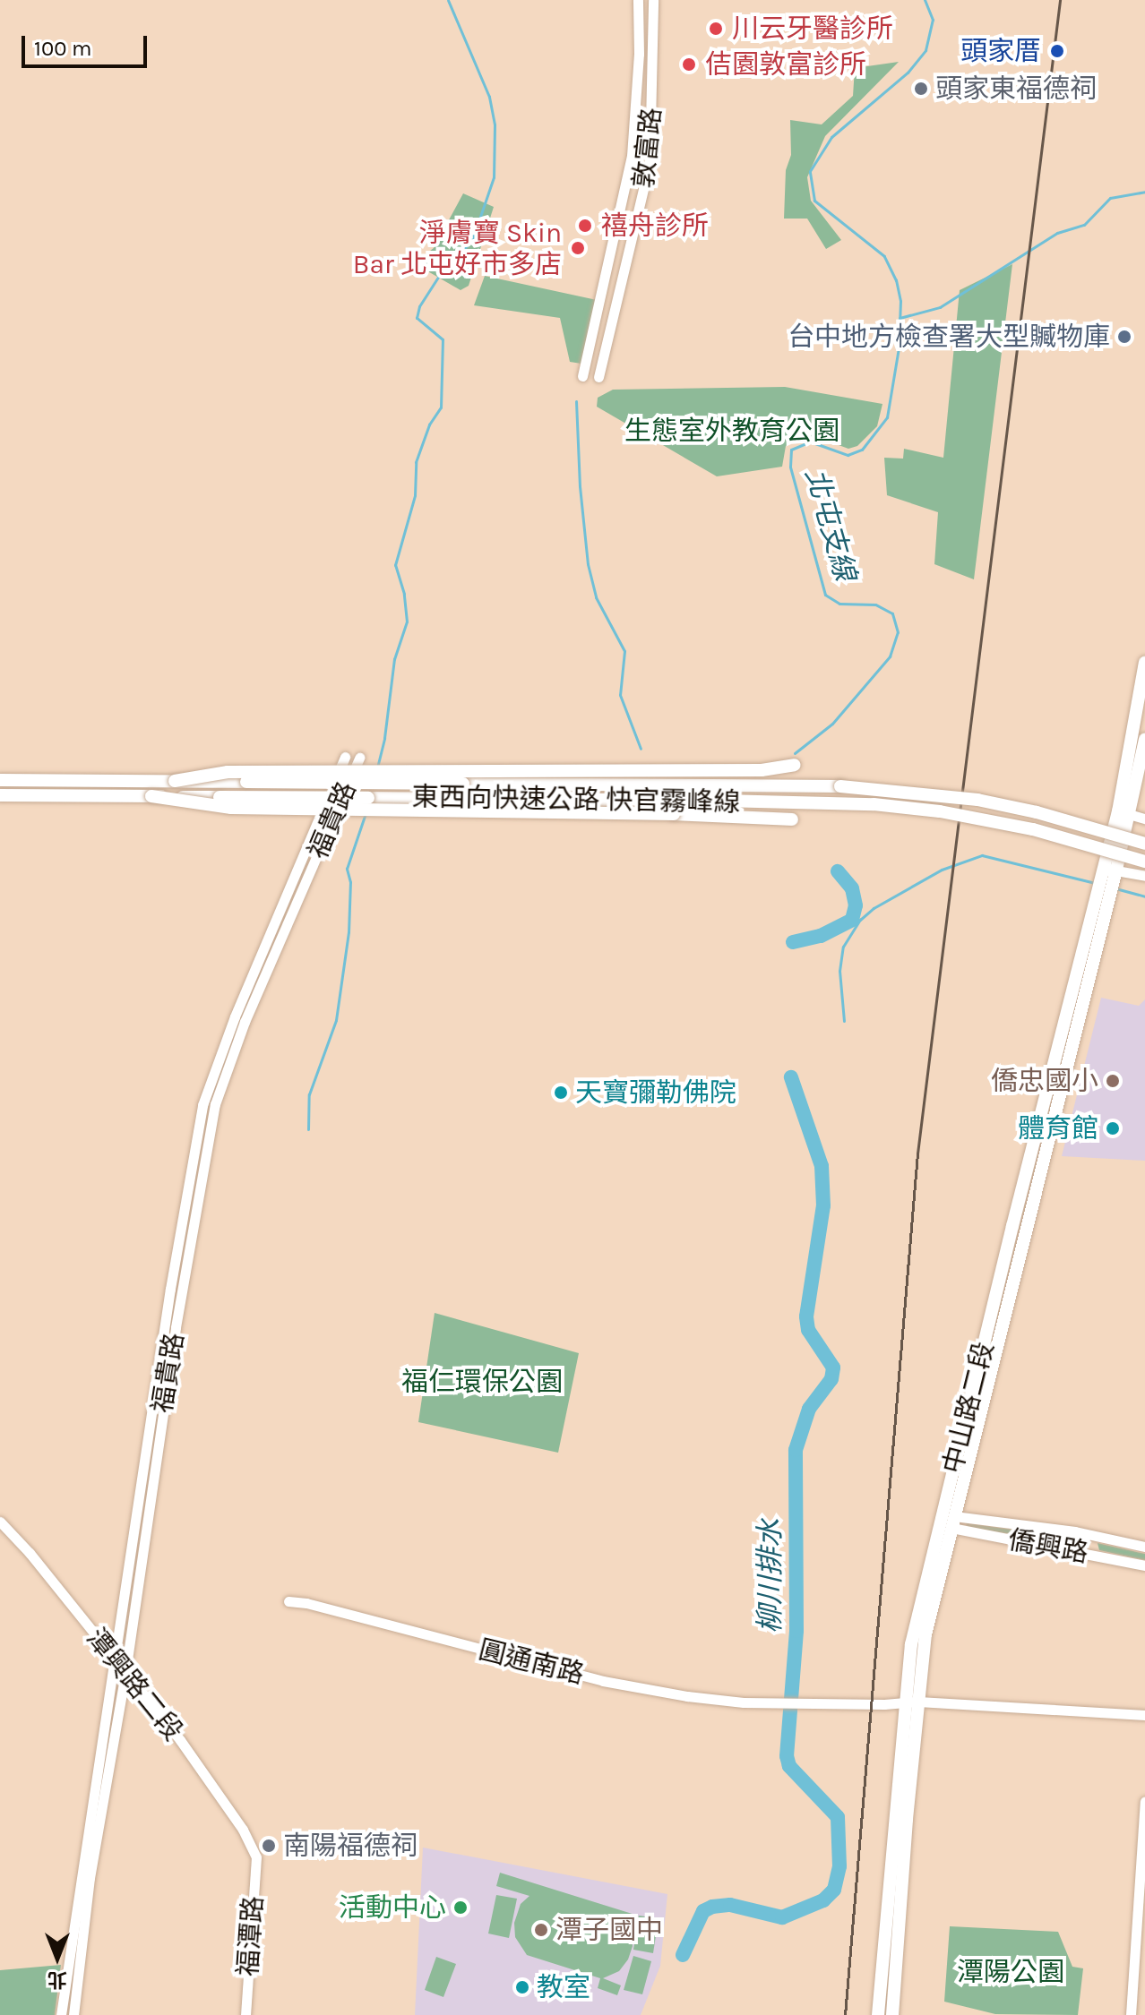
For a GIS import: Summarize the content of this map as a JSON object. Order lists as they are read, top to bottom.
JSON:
{
  "streets": {
    "main road": ["東西向快速公路 快官霧峰線", "中山路二段"],
    "street": [
      "敦富路",
      "福貴路",
      "僑興路",
      "圓通南路",
      "潭興路二段",
      "福潭路"
    ]
  },
  "crossings": [
    ["福貴路", "潭興路二段"],
    ["中山路二段", "僑興路"],
    ["中山路二段", "圓通南路"],
    ["潭興路二段", "福潭路"]
  ],
  "water": ["北屯支線", "柳川排水"],
  "parks": ["生態室外教育公園", "福仁環保公園", "潭陽公園"],
  "places": [
    "川云牙醫診所",
    "頭家厝",
    "佶園敦富診所",
    "頭家東福德祠",
    "禧舟診所",
    "淨膚寶 Skin Bar 北屯好市多店",
    "台中地方檢查署大型贓物庫",
    "僑忠國小",
    "天寶彌勒佛院",
    "體育館",
    "南陽福德祠",
    "活動中心",
    "潭子國中",
    "教室"
  ],
  "scale_bar": "100 m",
  "north": "bottom"
}
